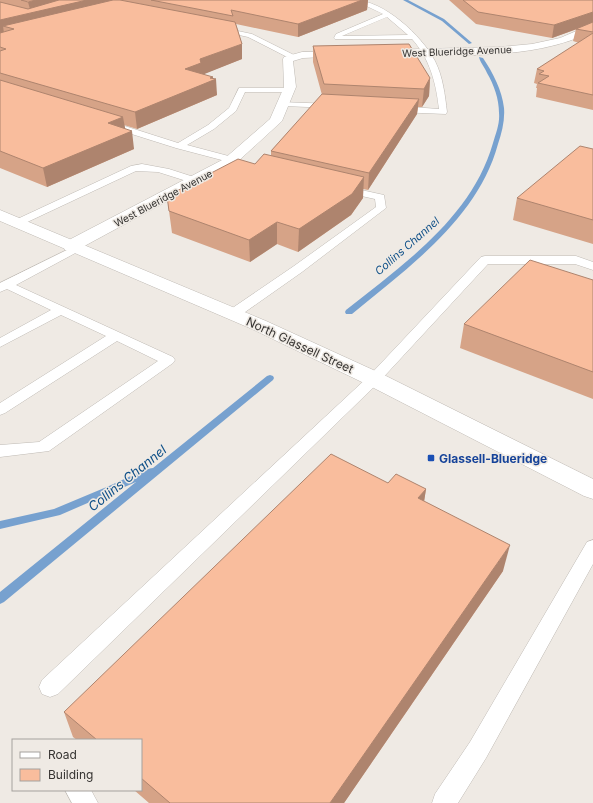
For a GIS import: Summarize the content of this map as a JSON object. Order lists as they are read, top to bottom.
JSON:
{
  "streets": {
    "street": ["West Blueridge Avenue", "North Glassell Street"]
  },
  "crossings": [
    ["West Blueridge Avenue", "North Glassell Street"]
  ],
  "water": ["Collins Channel"],
  "places": {
    "transit": ["Glassell-Blueridge"]
  },
  "legend": ["Road", "Building"]
}
